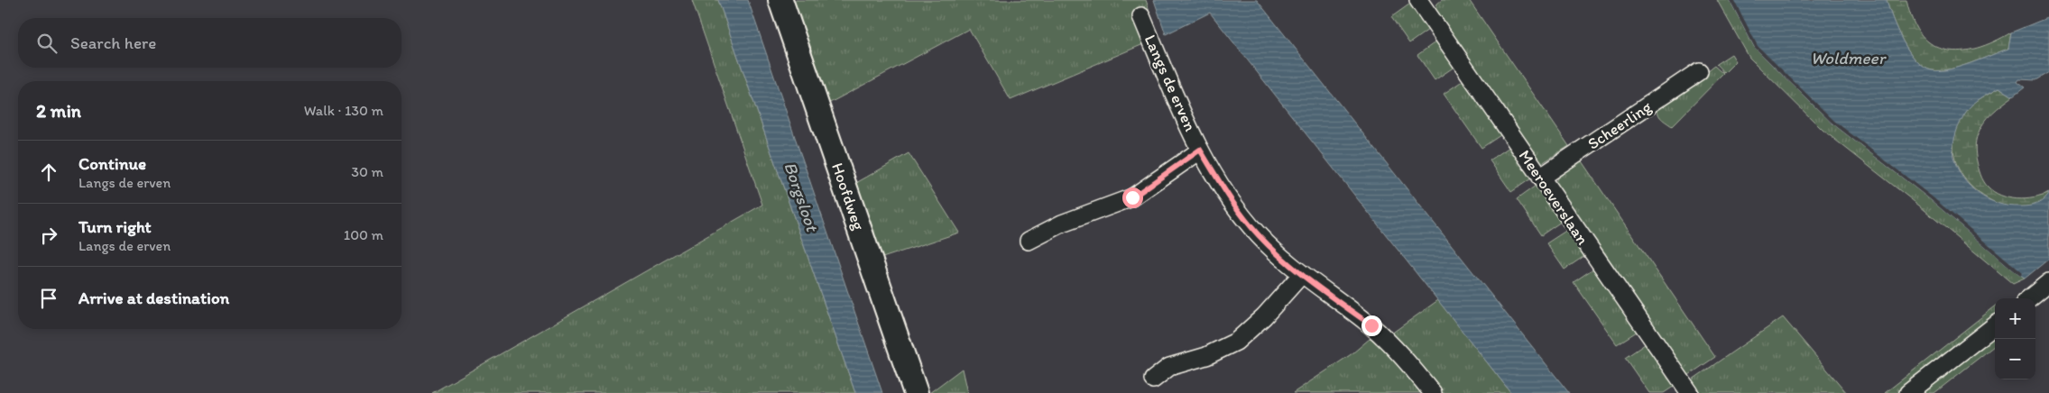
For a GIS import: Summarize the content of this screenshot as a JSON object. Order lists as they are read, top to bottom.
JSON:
{
  "streets": {
    "main road": ["Hoofdweg"],
    "street": ["Langs de erven", "Scheerling", "Meeroeverslaan"]
  },
  "crossings": [
    ["Scheerling", "Meeroeverslaan"]
  ],
  "water": ["Woldmeer", "Borgsloot"],
  "page": {
    "search": "Search here",
    "heading": ["2 min", "Walk · 130 m"],
    "list": [
      ["Continue", "Langs de erven", "30 m"],
      ["Turn right", "Langs de erven", "100 m"],
      "Arrive at destination"
    ],
    "map_buttons": ["+", "−"]
  }
}
